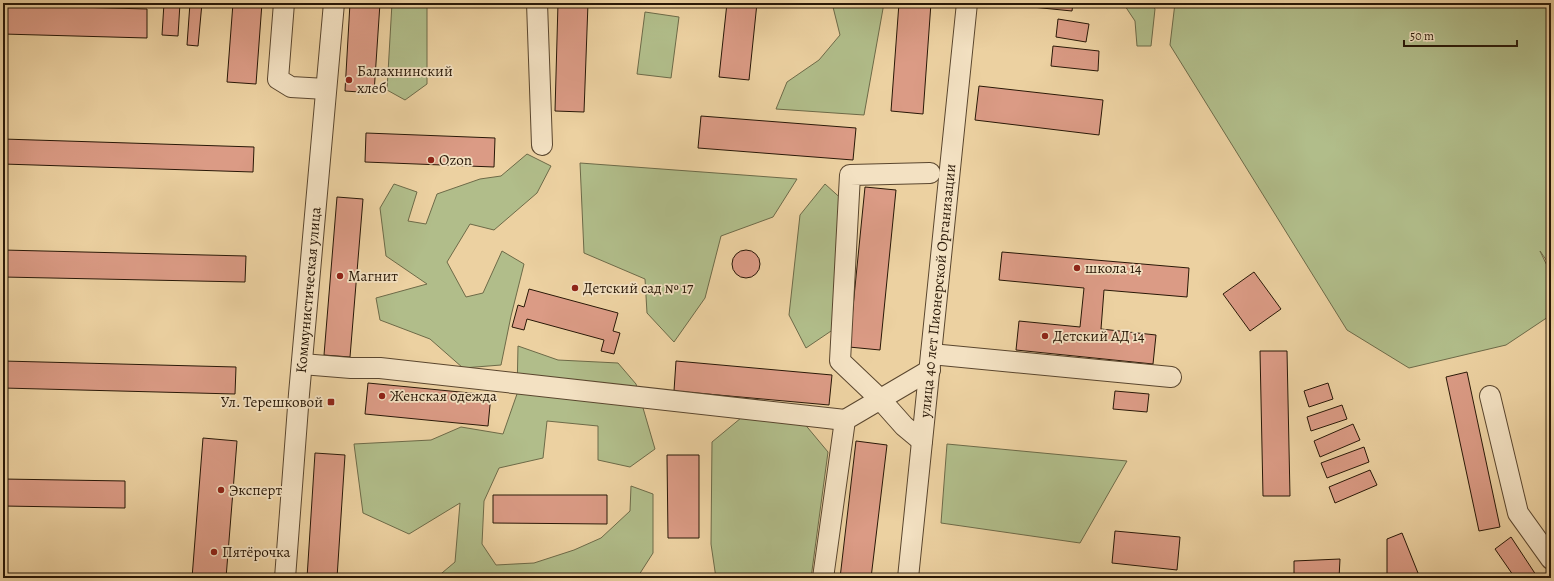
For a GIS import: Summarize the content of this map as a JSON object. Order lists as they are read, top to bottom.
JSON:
{
  "streets": {
    "street": ["Коммунистическая улица", "улица 40 лет Пионерской Организации"]
  },
  "places": {
    "other": [
      "Балахнинский хлеб",
      "Ozon",
      "школа 14",
      "Магнит",
      "Детский сад № 17",
      "Детский АД 14",
      "Женская одежда",
      "Эксперт",
      "Пятёрочка"
    ],
    "transit": ["Ул. Терешковой"]
  },
  "scale_bar": "50 m"
}
